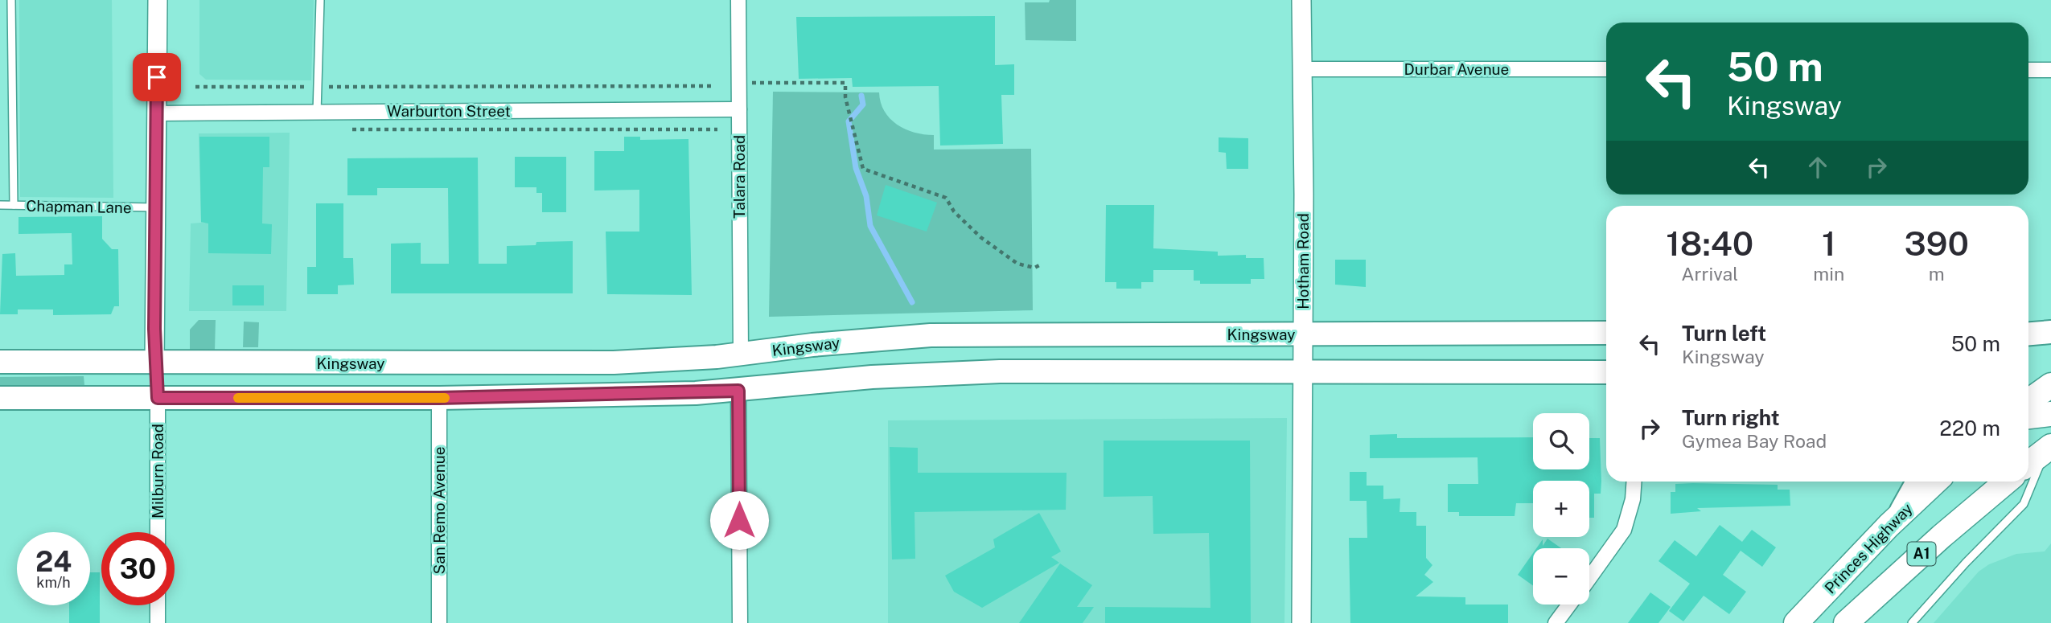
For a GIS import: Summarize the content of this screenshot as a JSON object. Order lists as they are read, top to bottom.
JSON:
{
  "streets": {
    "highway": ["Princes Highway", "A1"],
    "main road": ["Kingsway"],
    "street": [
      "Durbar Avenue",
      "Warburton Street",
      "Talara Road",
      "Hotham Road",
      "Milburn Road",
      "San Remo Avenue"
    ],
    "lane": ["Chapman Lane"]
  },
  "crossings": [
    ["Durbar Avenue", "Hotham Road"],
    ["Warburton Street", "Talara Road"],
    ["Talara Road", "Kingsway"],
    ["Hotham Road", "Kingsway"]
  ],
  "page": {
    "turn": ["50 m", "Kingsway"],
    "eta": [
      "18:40",
      "Arrival",
      "1",
      "min",
      "390",
      "m"
    ],
    "list": [
      {
        "name": "Turn left",
        "note": "Kingsway",
        "value": "50 m"
      },
      {
        "name": "Turn right",
        "note": "Gymea Bay Road",
        "value": "220 m"
      }
    ],
    "map_buttons": ["+", "−"],
    "speed": "24 km/h",
    "limit": "30"
  }
}
